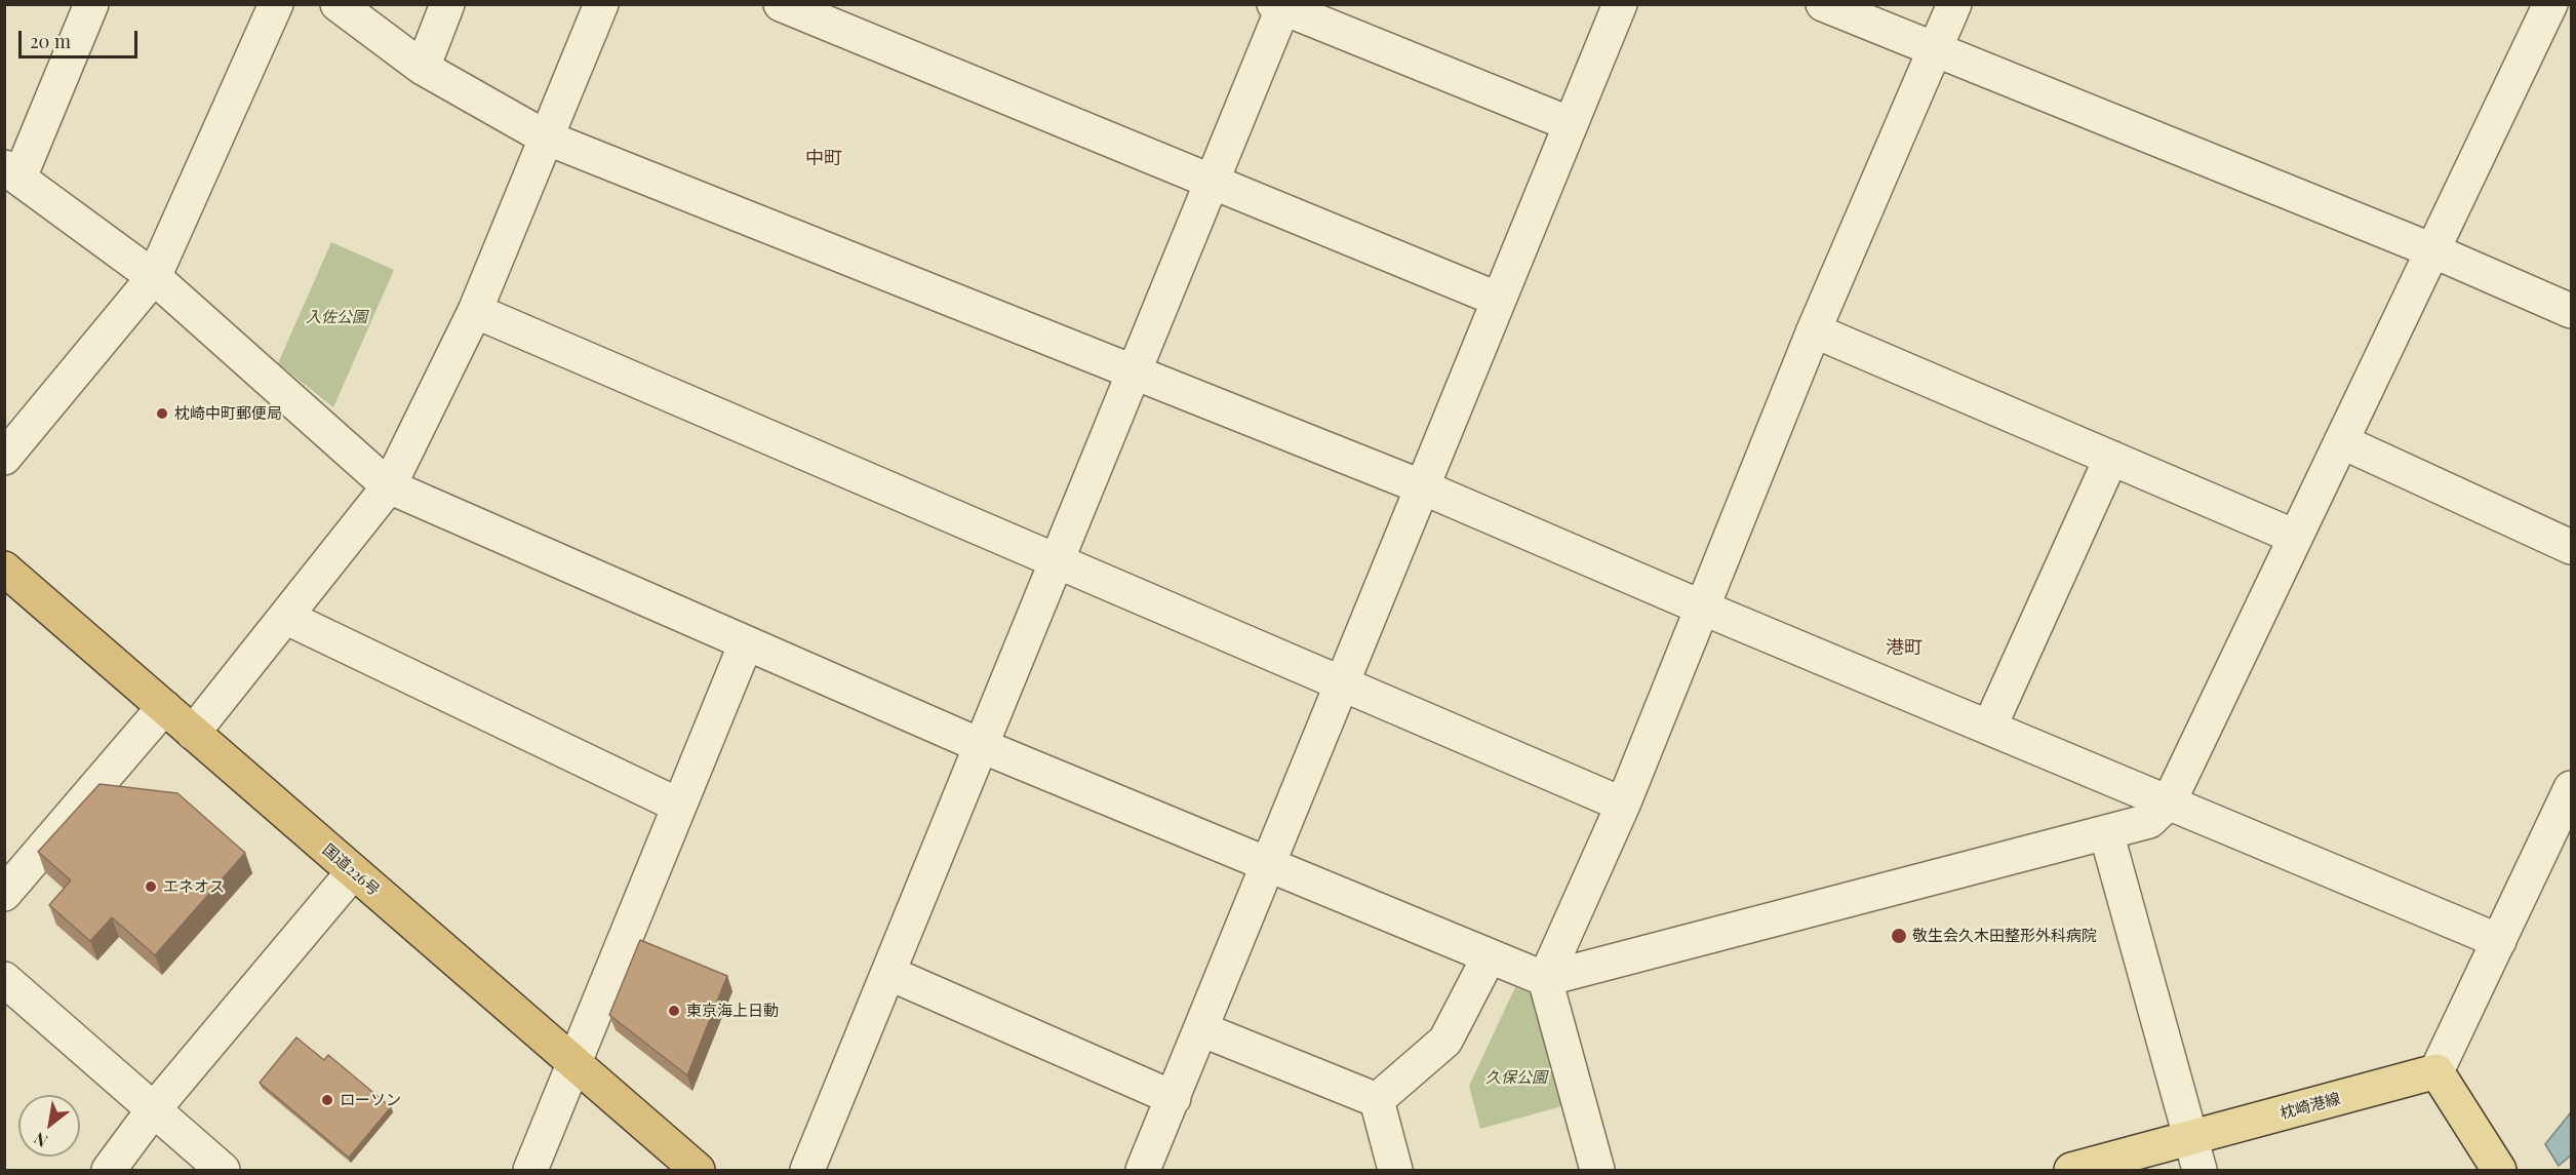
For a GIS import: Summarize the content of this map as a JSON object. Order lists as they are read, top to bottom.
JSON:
{
  "streets": {
    "highway": ["国道226号"],
    "main road": ["枕崎港線"]
  },
  "districts": ["中町", "港町"],
  "parks": ["入佐公園", "久保公園"],
  "places": [
    "枕崎中町郵便局",
    "エネオス",
    "敬生会久木田整形外科病院",
    "東京海上日動",
    "ローソン"
  ],
  "scale_bar": "20 m",
  "north": "bottom left"
}
